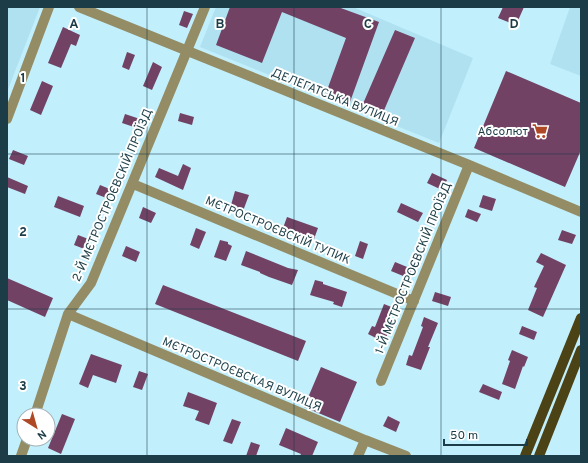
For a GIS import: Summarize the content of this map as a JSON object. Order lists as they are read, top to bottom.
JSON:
{
  "streets": {
    "street": [
      "ДЕЛЕГАТСЬКА ВУЛИЦЯ",
      "2-Й МЄТРОСТРОЄВСКІЙ ПРОЇЗД",
      "МЄТРОСТРОЄВСКІЙ ТУПИК",
      "1-Й МЄТРОСТРОЄВСКІЙ ПРОЇЗД",
      "МЄТРОСТРОЄВСКАЯ ВУЛИЦЯ"
    ]
  },
  "crossings": [
    ["ДЕЛЕГАТСЬКА ВУЛИЦЯ", "2-Й МЄТРОСТРОЄВСКІЙ ПРОЇЗД"],
    ["ДЕЛЕГАТСЬКА ВУЛИЦЯ", "1-Й МЄТРОСТРОЄВСКІЙ ПРОЇЗД"],
    ["2-Й МЄТРОСТРОЄВСКІЙ ПРОЇЗД", "МЄТРОСТРОЄВСКІЙ ТУПИК"],
    ["2-Й МЄТРОСТРОЄВСКІЙ ПРОЇЗД", "МЄТРОСТРОЄВСКАЯ ВУЛИЦЯ"],
    ["МЄТРОСТРОЄВСКІЙ ТУПИК", "1-Й МЄТРОСТРОЄВСКІЙ ПРОЇЗД"]
  ],
  "places": {
    "supermarket": ["Абсолют"]
  },
  "scale_bar": "50 m",
  "north": "bottom right",
  "grid": {
    "columns": [
      "A",
      "B",
      "C",
      "D"
    ],
    "rows": ["1", "2", "3"]
  }
}
